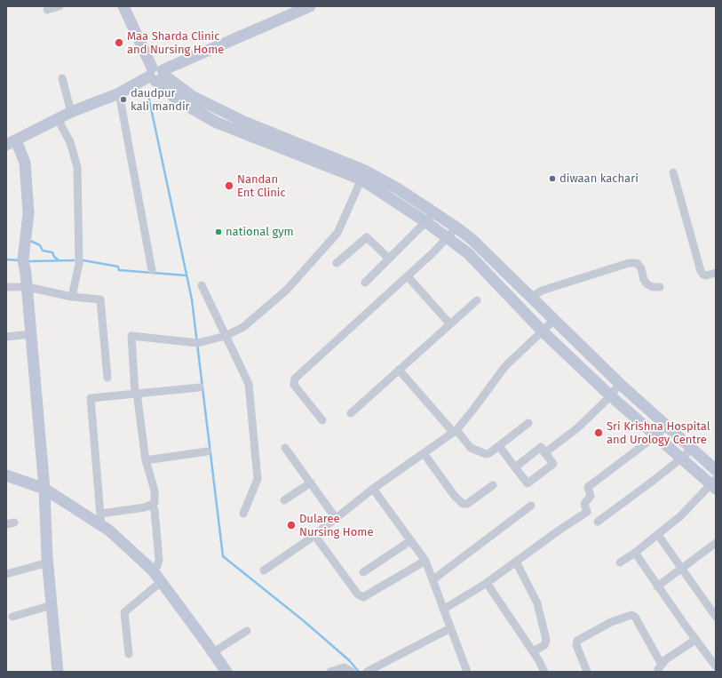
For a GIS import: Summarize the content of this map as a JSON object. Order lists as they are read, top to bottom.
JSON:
{
  "places": [
    "Maa Sharda Clinic and Nursing Home",
    "daudpur kali mandir",
    "diwaan kachari",
    "Nandan Ent Clinic",
    "national gym",
    "Sri Krishna Hospital and Urology Centre",
    "Dularee Nursing Home"
  ]
}
